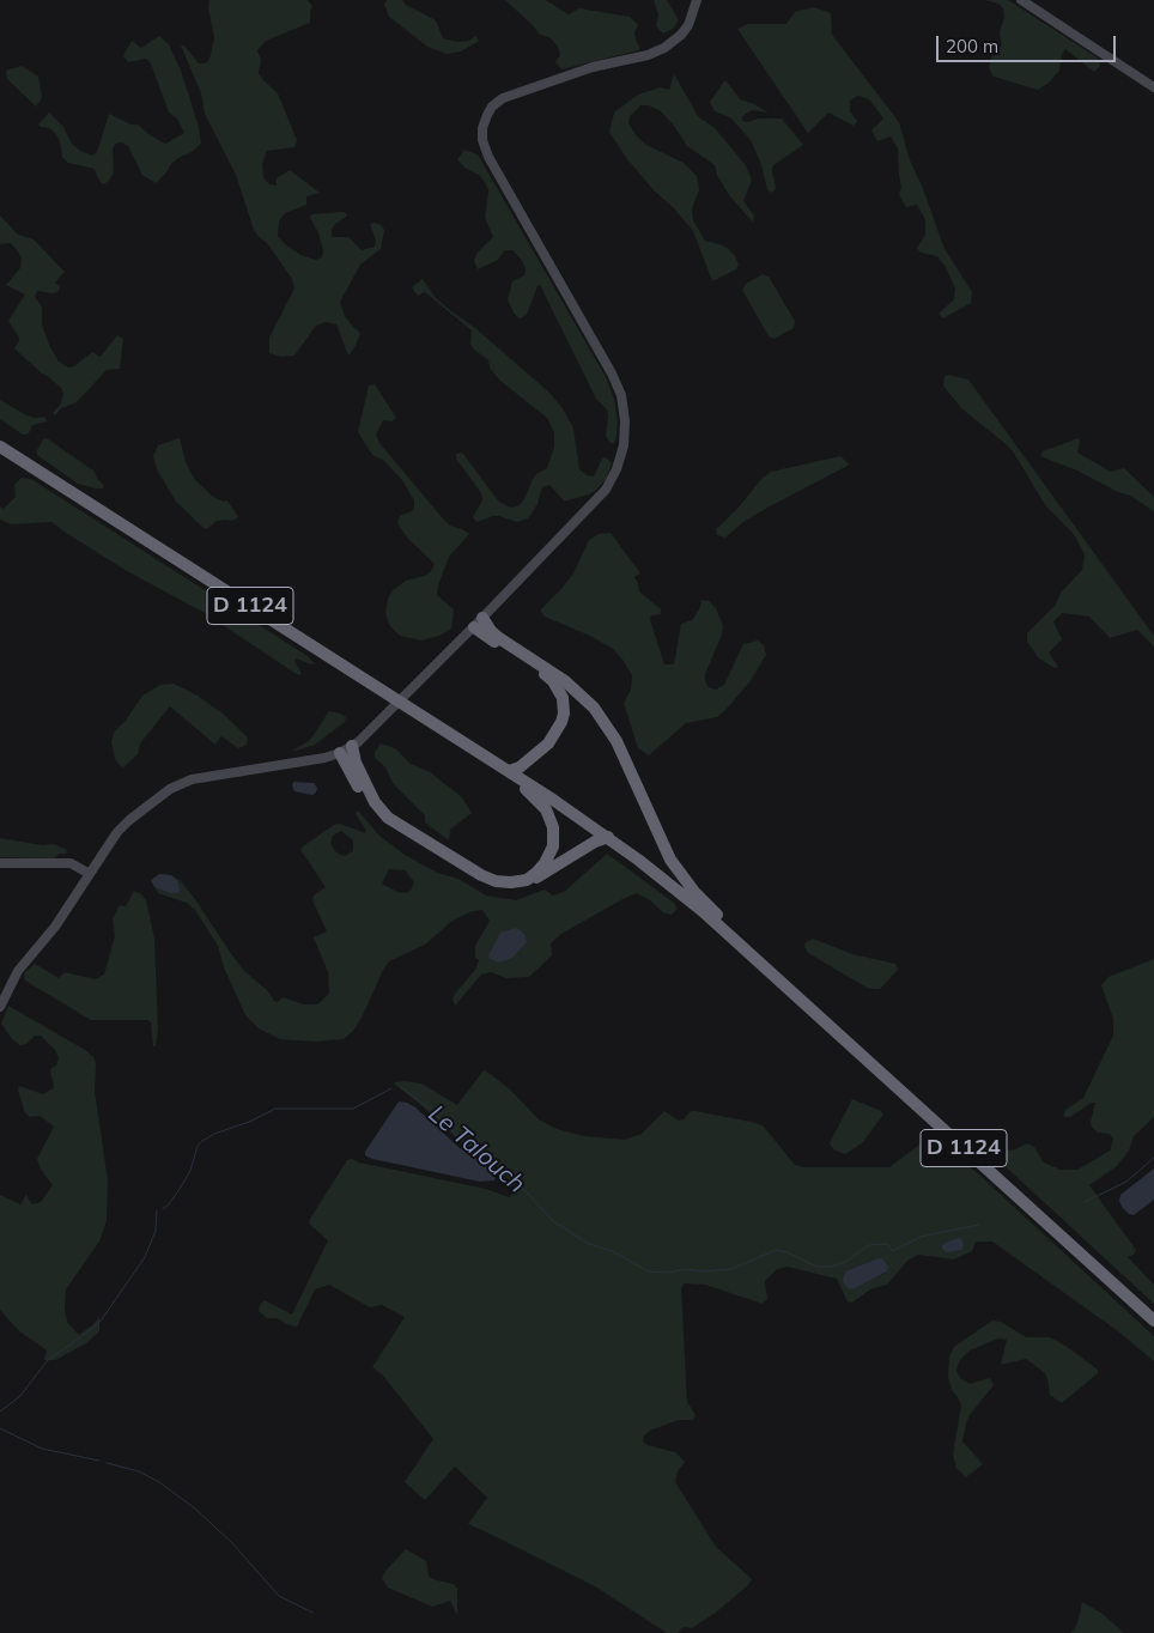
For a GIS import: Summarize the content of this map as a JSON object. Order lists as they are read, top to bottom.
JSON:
{
  "streets": {
    "highway": ["D 1124"]
  },
  "water": ["Le Talouch"],
  "scale_bar": "200 m"
}
